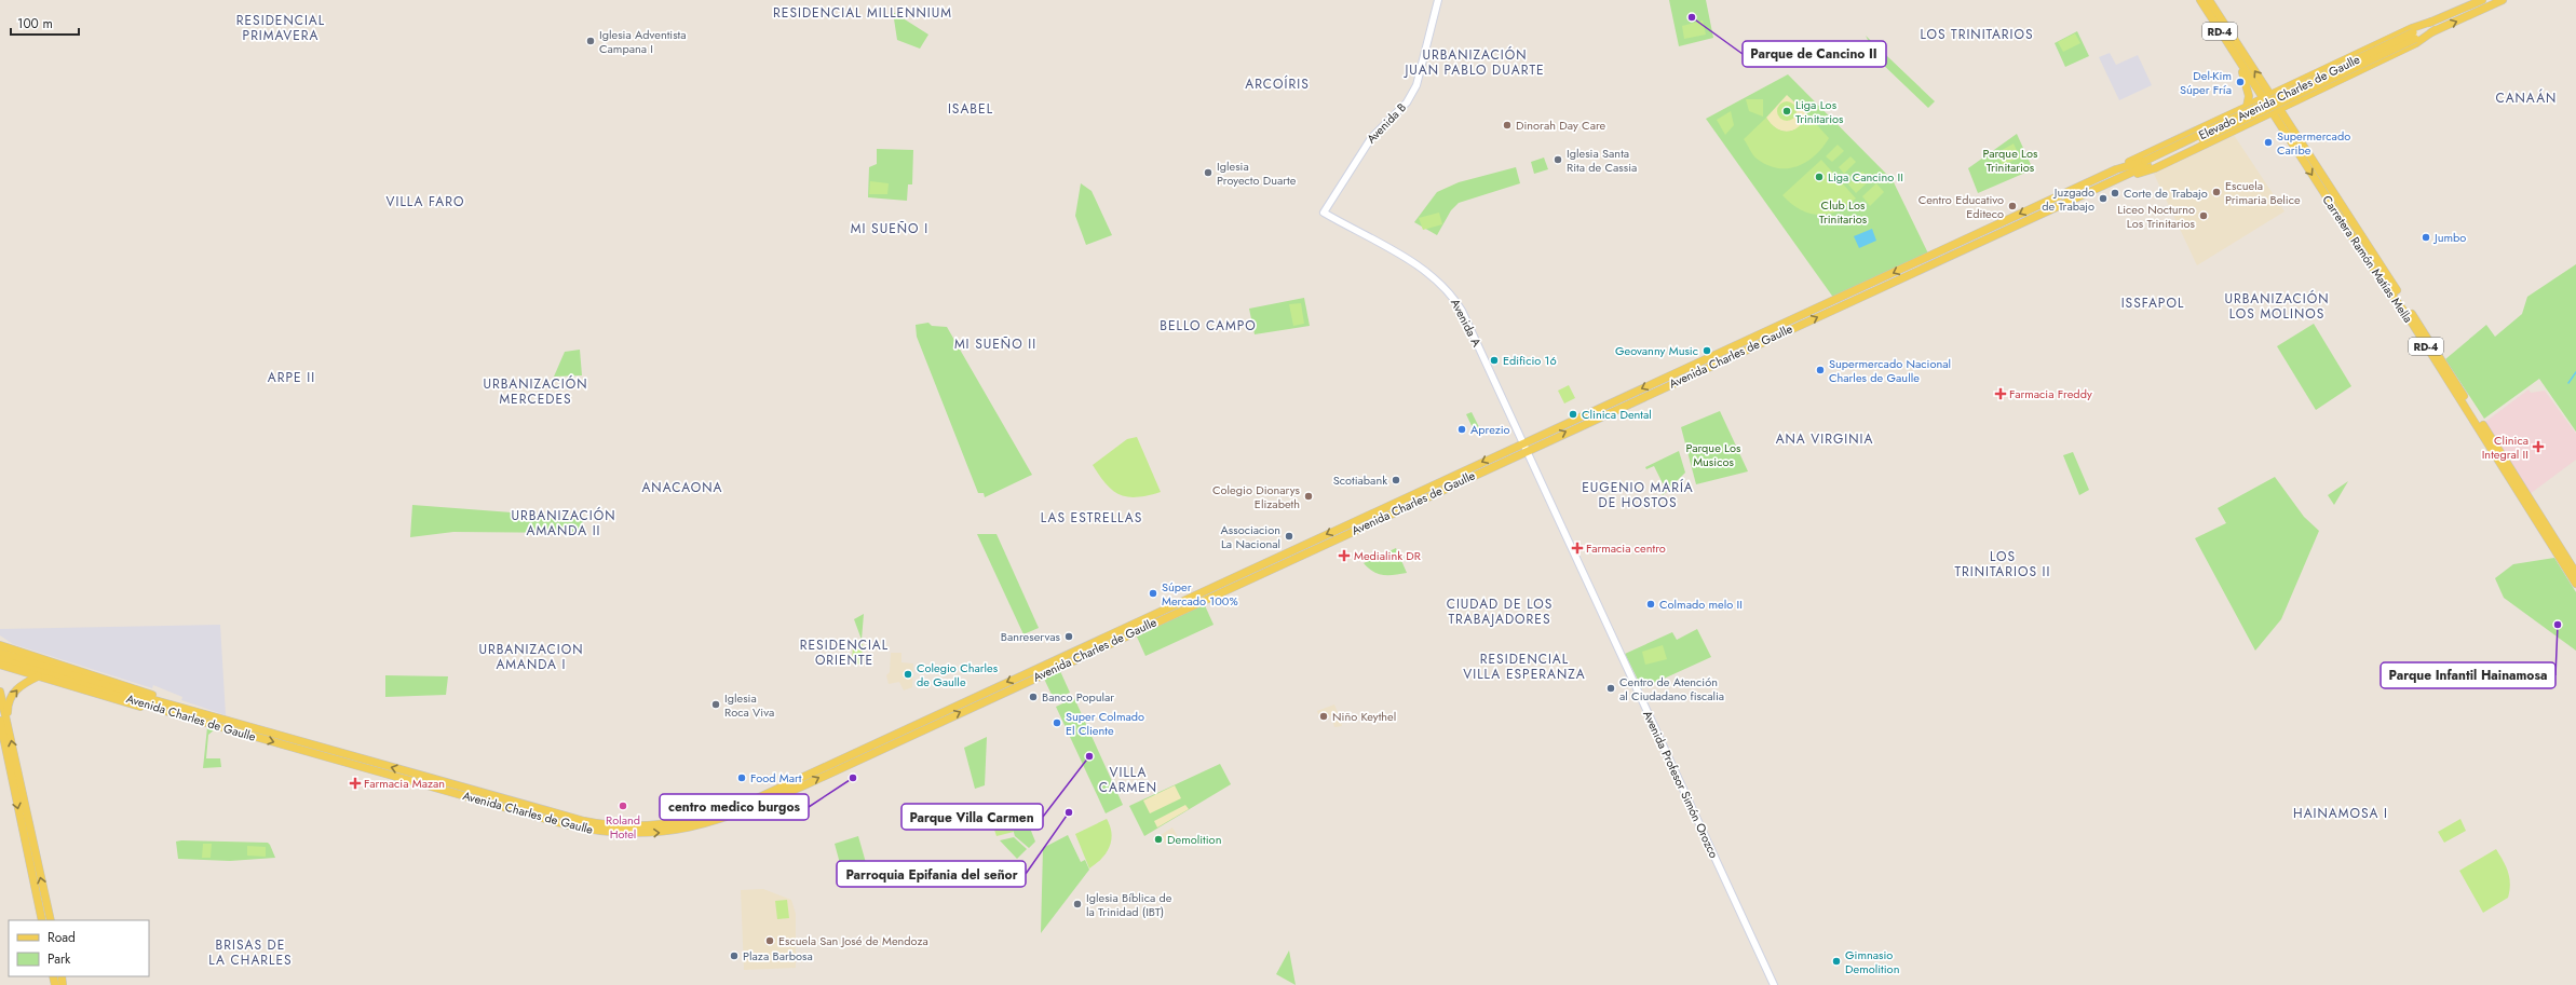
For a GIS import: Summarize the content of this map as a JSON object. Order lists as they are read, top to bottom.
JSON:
{
  "streets": {
    "main road": [
      "RD-4",
      "Elevado Avenida Charles de Gaulle",
      "Avenida B",
      "Carretera Ramón Matías Mella",
      "Avenida A",
      "Avenida Charles de Gaulle",
      "Avenida Profesor Simón Orozco"
    ]
  },
  "crossings": [
    ["Elevado Avenida Charles de Gaulle", "Avenida Charles de Gaulle"],
    ["Avenida B", "Avenida A"],
    ["Avenida A", "Avenida Charles de Gaulle"],
    ["Avenida A", "Avenida Profesor Simón Orozco"],
    ["Avenida Charles de Gaulle", "Avenida Profesor Simón Orozco"]
  ],
  "districts": [
    "RESIDENCIAL MILLENNIUM",
    "RESIDENCIAL PRIMAVERA",
    "LOS TRINITARIOS",
    "URBANIZACIÓN JUAN PABLO DUARTE",
    "ARCOÍRIS",
    "CANAÁN",
    "ISABEL",
    "VILLA FARO",
    "MI SUEÑO I",
    "URBANIZACIÓN LOS MOLINOS",
    "ISSFAPOL",
    "BELLO CAMPO",
    "MI SUEÑO II",
    "ARPE II",
    "URBANIZACIÓN MERCEDES",
    "ANA VIRGINIA",
    "ANACAONA",
    "EUGENIO MARÍA DE HOSTOS",
    "URBANIZACIÓN AMANDA II",
    "LAS ESTRELLAS",
    "LOS TRINITARIOS II",
    "CIUDAD DE LOS TRABAJADORES",
    "RESIDENCIAL ORIENTE",
    "URBANIZACION AMANDA I",
    "RESIDENCIAL VILLA ESPERANZA",
    "VILLA CARMEN",
    "HAINAMOSA I",
    "BRISAS DE LA CHARLES"
  ],
  "parks": ["Parque Los Trinitarios", "Club Los Trinitarios", "Parque Los Musicos"],
  "places": {
    "other": [
      "Parque de Cancino II",
      "Iglesia Adventista Campana I",
      "Del-Kim Súper Fría",
      "Liga Los Trinitarios",
      "Dinorah Day Care",
      "Supermercado Caribe",
      "Iglesia Santa Rita de Cassia",
      "Iglesia Proyecto Duarte",
      "Liga Cancino II",
      "Escuela Primaria Belice",
      "Corte de Trabajo",
      "Juzgado de Trabajo",
      "Centro Educativo Editeco",
      "Liceo Nocturno Los Trinitarios",
      "Jumbo",
      "Geovanny Music",
      "Edificio 16",
      "Supermercado Nacional Charles de Gaulle",
      "Clinica Dental",
      "Aprezio",
      "Scotiabank",
      "Colegio Dionarys Elizabeth",
      "Associacion La Nacional",
      "Súper Mercado 100%",
      "Colmado melo II",
      "Parque Infantil Hainamosa",
      "Banreservas",
      "Colegio Charles de Gaulle",
      "Centro de Atención al Ciudadano fiscalia",
      "Banco Popular",
      "Iglesia Roca Viva",
      "Niño Keythel",
      "Super Colmado El Cliente",
      "Parque Villa Carmen",
      "Food Mart",
      "centro medico burgos",
      "Roland Hotel",
      "Parroquia Epifania del señor",
      "Demolition",
      "Iglesia Bíblica de la Trinidad (IBT)",
      "Escuela San José de Mendoza",
      "Plaza Barbosa",
      "Gimnasio Demolition"
    ],
    "health": [
      "Farmacia Freddy",
      "Clinica Integral II",
      "Farmacia centro",
      "Medialink DR",
      "Farmacia Mazan"
    ]
  },
  "legend": ["Road", "Park"],
  "scale_bar": "100 m"
}
